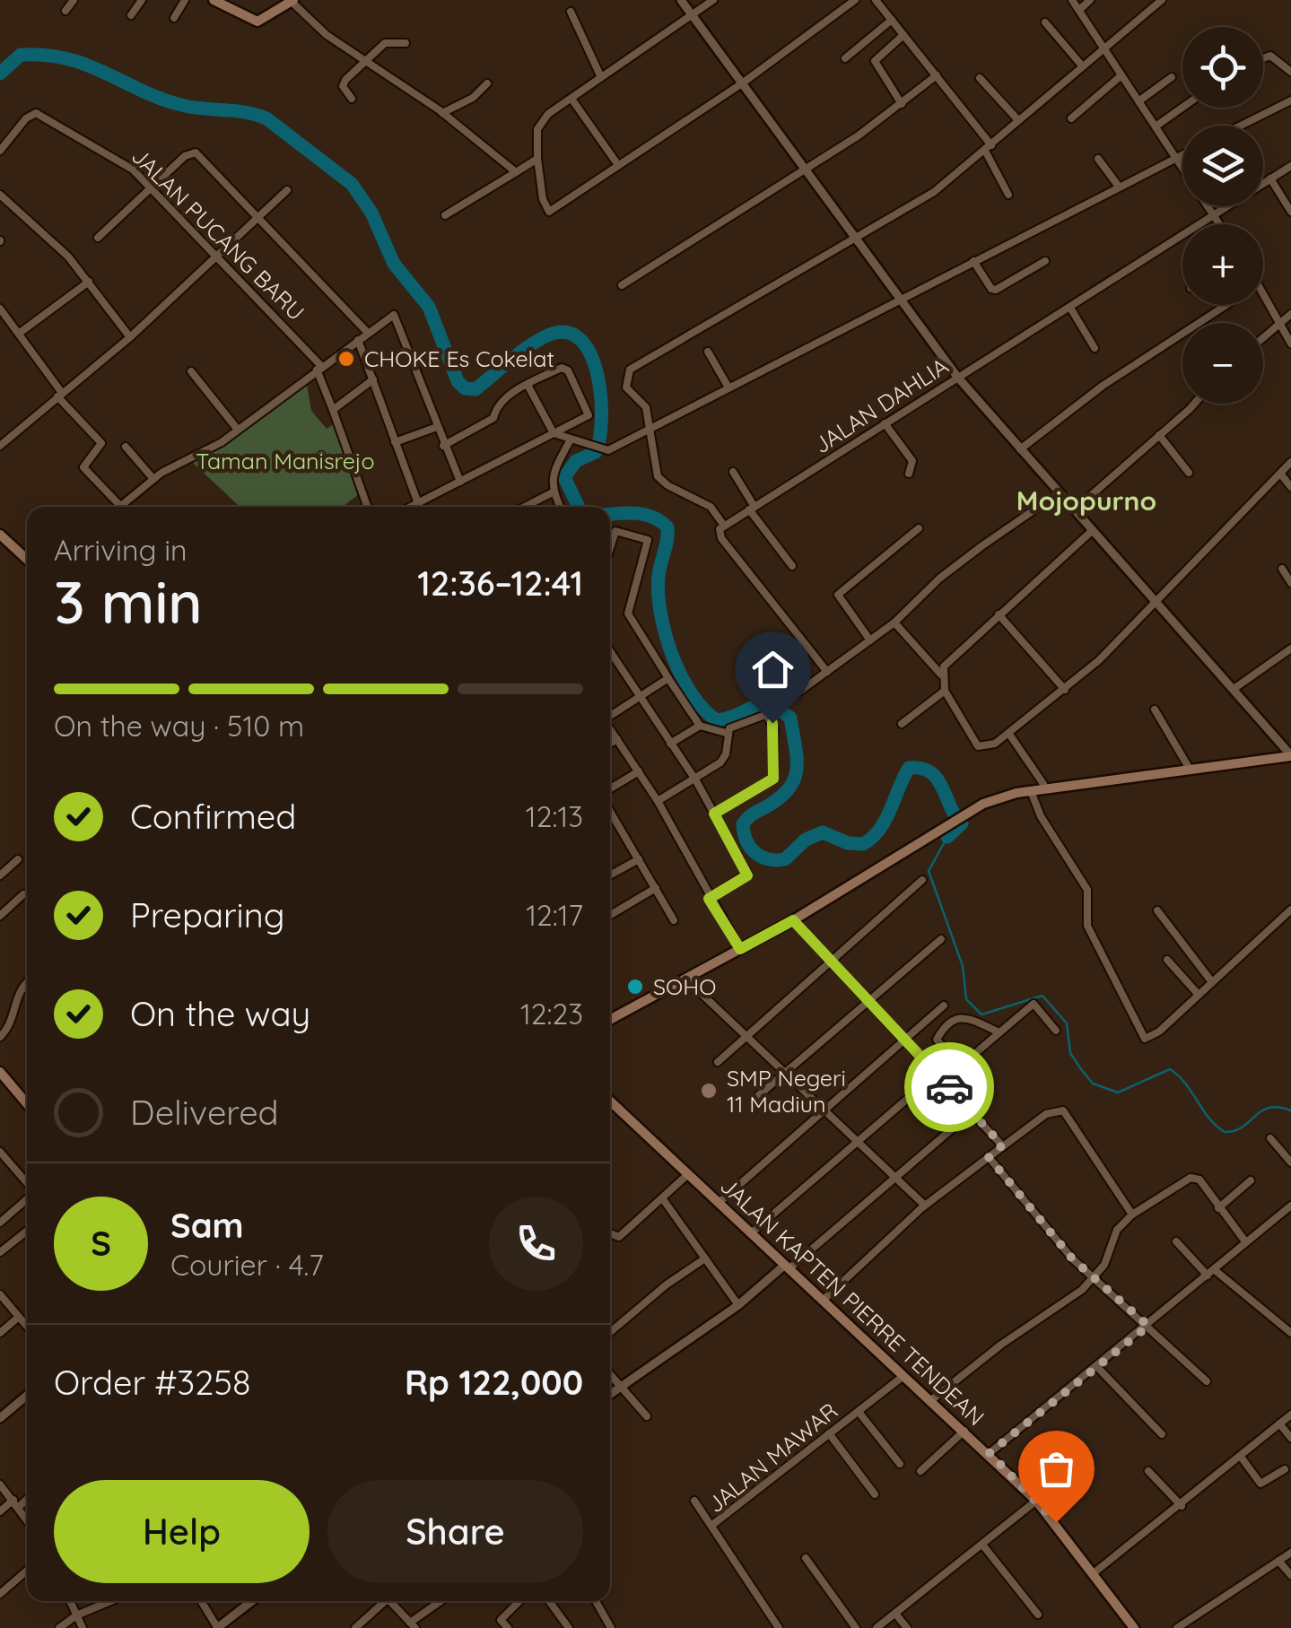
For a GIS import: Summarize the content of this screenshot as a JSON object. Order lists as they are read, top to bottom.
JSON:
{
  "streets": {
    "main road": ["JALAN KAPTEN PIERRE TENDEAN"],
    "street": ["JALAN PUCANG BARU", "JALAN DAHLIA", "JALAN MAWAR"]
  },
  "crossings": [
    ["JALAN KAPTEN PIERRE TENDEAN", "JALAN MAWAR"]
  ],
  "districts": ["Mojopurno"],
  "parks": ["Taman Manisrejo"],
  "places": ["CHOKE Es Cokelat", "SOHO", "SMP Negeri 11 Madiun"],
  "page": {
    "map_buttons": ["+", "−"],
    "heading": ["3 min", "Arriving in", "12:36–12:41"],
    "panel": [
      "Sam",
      "Courier · 4.7",
      "Order #3258",
      "Rp 122,000"
    ],
    "bar": "On the way · 510 m",
    "list": [
      ["Confirmed", "12:13"],
      ["Preparing", "12:17"],
      ["On the way", "12:23"],
      "Delivered"
    ],
    "round": "S",
    "buttons": ["Help", "Share"]
  }
}
